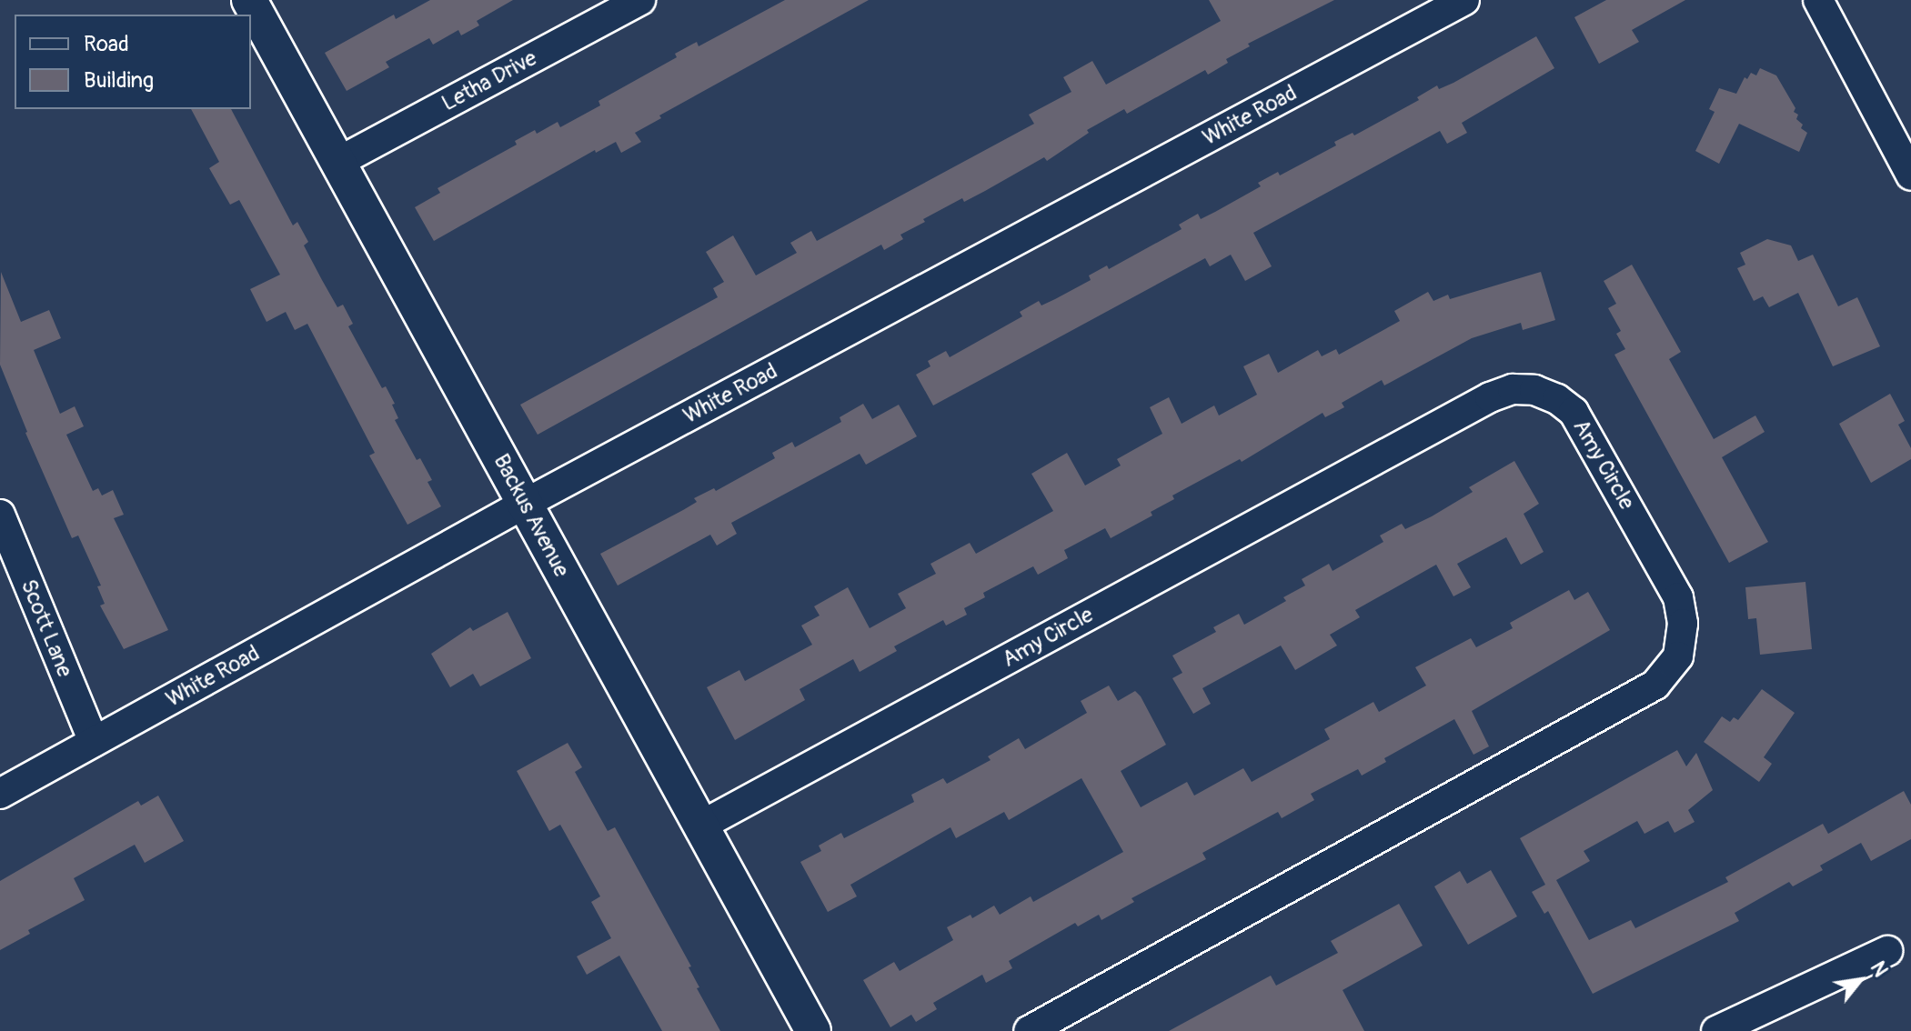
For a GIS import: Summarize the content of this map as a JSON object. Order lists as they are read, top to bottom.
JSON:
{
  "streets": {
    "street": [
      "Letha Drive",
      "White Road",
      "Amy Circle",
      "Backus Avenue",
      "Scott Lane"
    ]
  },
  "crossings": [
    ["Letha Drive", "Backus Avenue"],
    ["White Road", "Backus Avenue"],
    ["White Road", "Scott Lane"],
    ["Amy Circle", "Backus Avenue"]
  ],
  "legend": ["Road", "Building"],
  "north": "top right"
}
